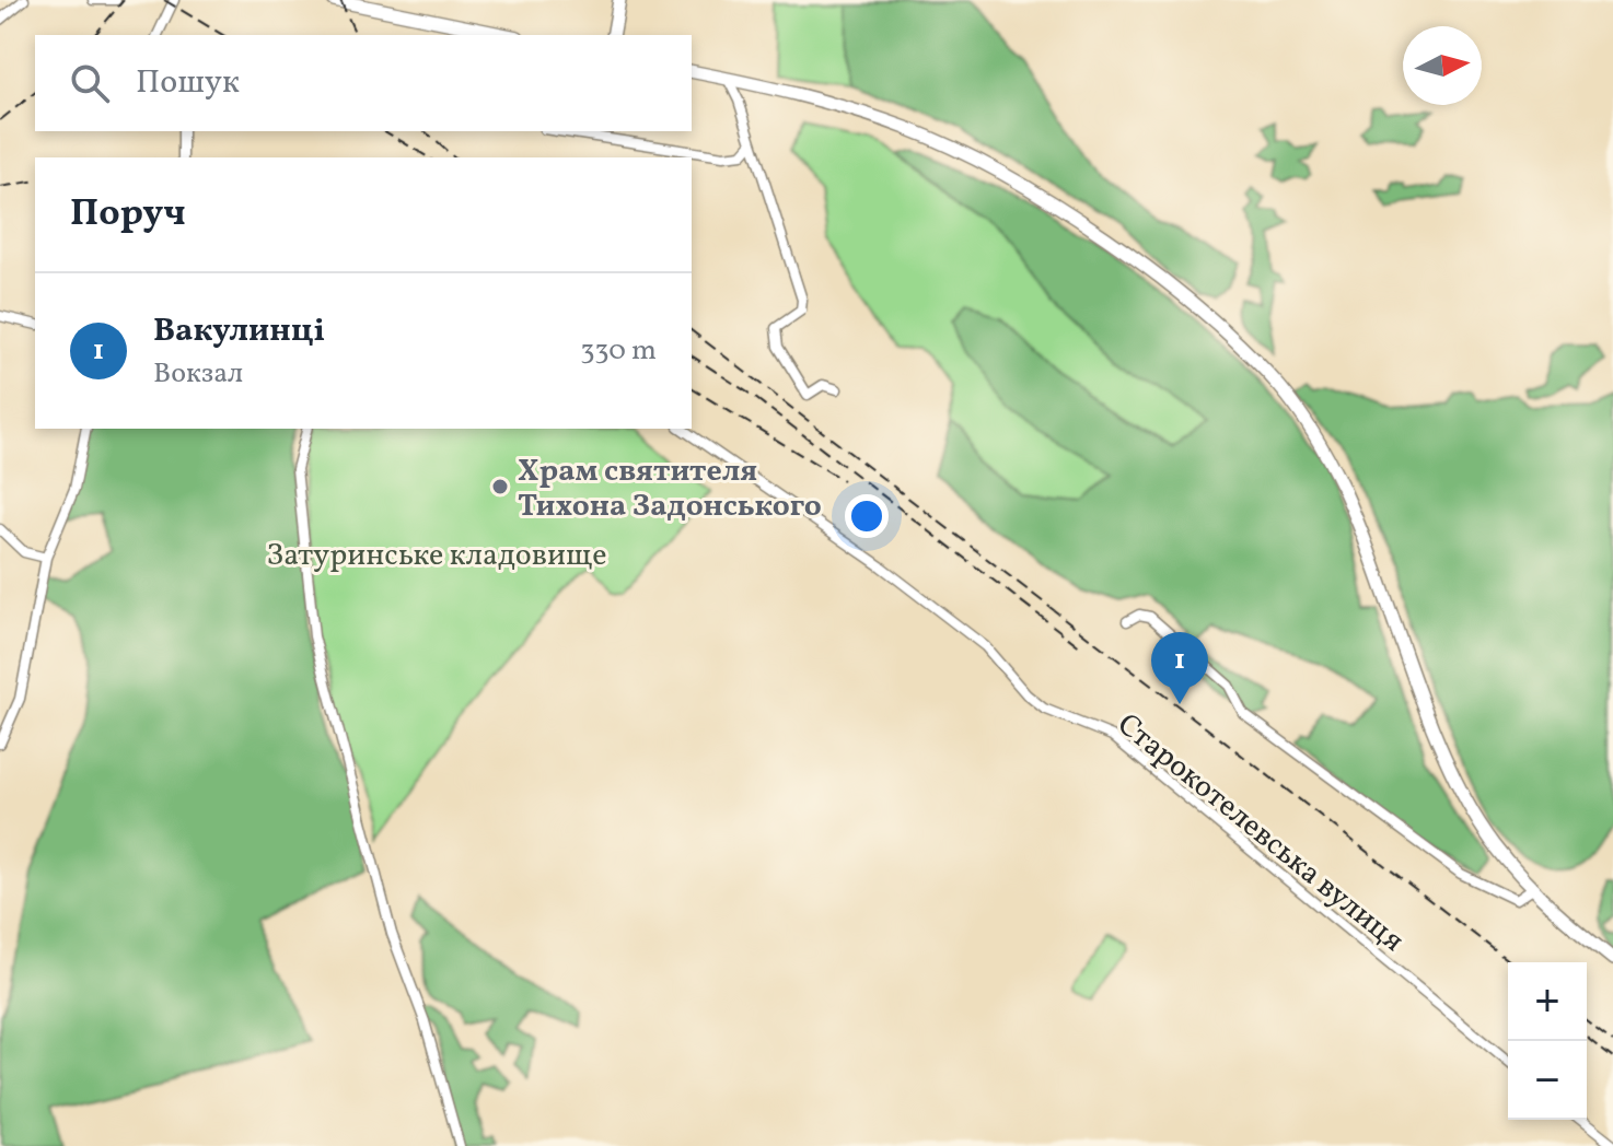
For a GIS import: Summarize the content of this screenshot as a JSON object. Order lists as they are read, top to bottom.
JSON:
{
  "streets": {
    "street": ["Старокотелевська вулиця"]
  },
  "parks": ["Затуринське кладовище"],
  "places": ["Храм святителя Тихона Задонського"],
  "north": "right",
  "page": {
    "search": "Пошук",
    "heading": "Поруч",
    "list": [
      {
        "mark": "1",
        "name": "Вакулинці",
        "note": "Вокзал",
        "value": "330 m"
      }
    ],
    "pins": "1",
    "map_buttons": ["+", "−"]
  }
}
